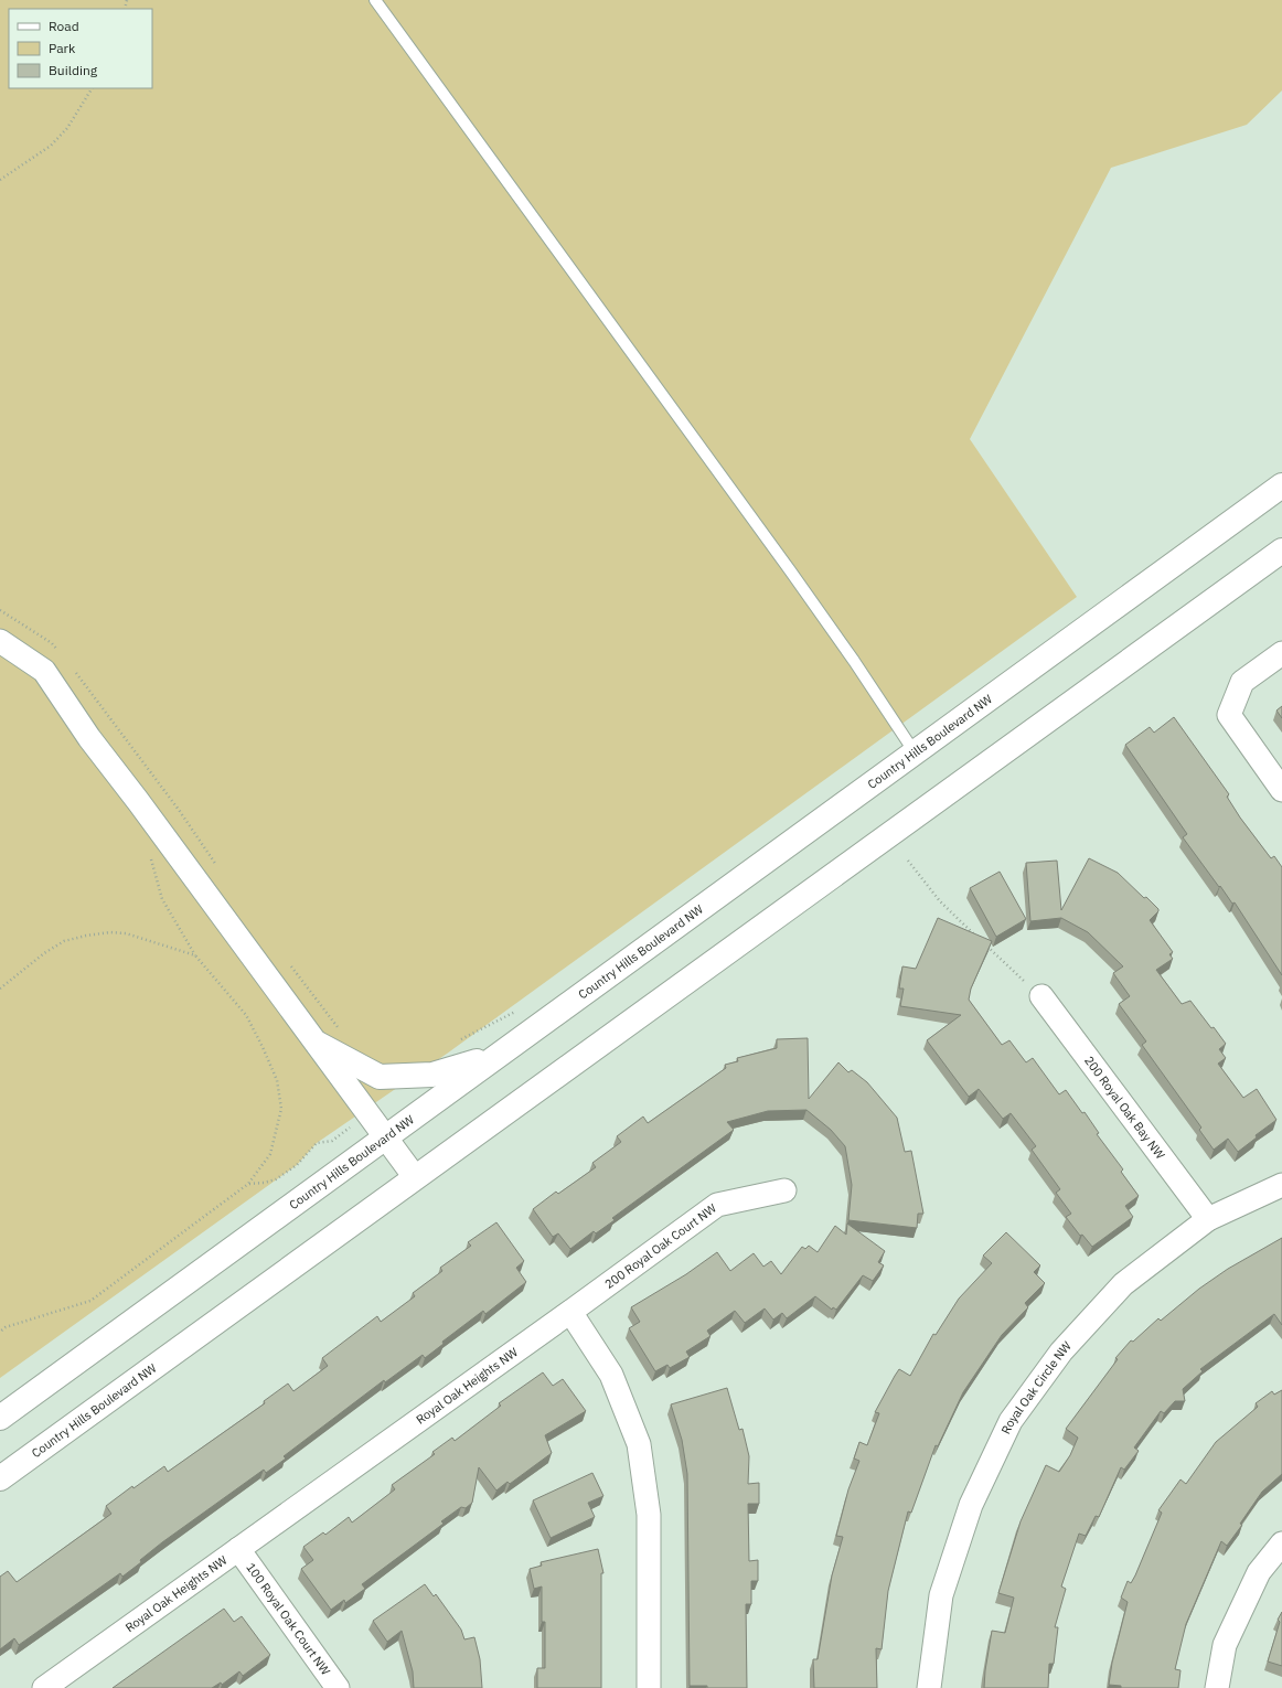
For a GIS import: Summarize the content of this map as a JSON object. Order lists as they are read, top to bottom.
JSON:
{
  "streets": {
    "main road": ["Country Hills Boulevard NW"],
    "street": [
      "200 Royal Oak Bay NW",
      "200 Royal Oak Court NW",
      "Royal Oak Heights NW",
      "Royal Oak Circle NW",
      "100 Royal Oak Court NW"
    ]
  },
  "crossings": [
    ["200 Royal Oak Bay NW", "Royal Oak Circle NW"],
    ["200 Royal Oak Court NW", "Royal Oak Heights NW"],
    ["Royal Oak Heights NW", "100 Royal Oak Court NW"]
  ],
  "legend": ["Road", "Park", "Building"]
}
